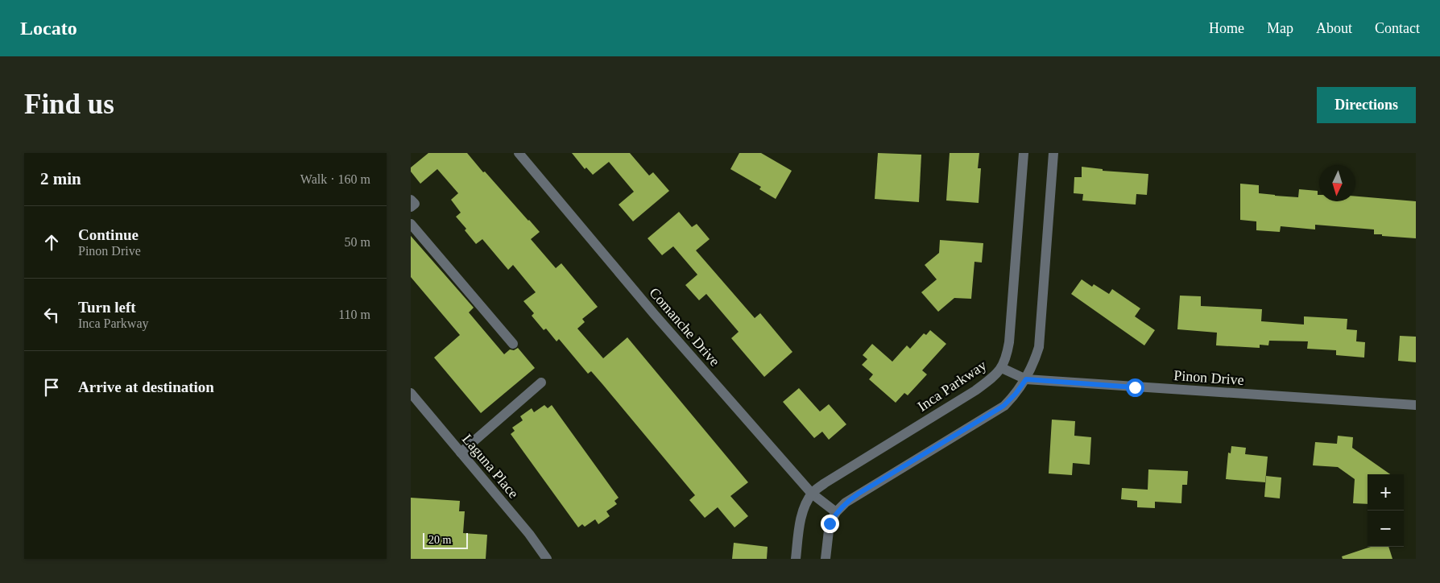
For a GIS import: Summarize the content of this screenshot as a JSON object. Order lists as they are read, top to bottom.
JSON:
{
  "streets": {
    "street": [
      "Comanche Drive",
      "Pinon Drive",
      "Inca Parkway",
      "Laguna Place"
    ]
  },
  "crossings": [
    ["Comanche Drive", "Inca Parkway"],
    ["Pinon Drive", "Inca Parkway"]
  ],
  "scale_bar": "20 m",
  "north": "bottom",
  "page": {
    "header": "Locato",
    "nav": [
      "Home",
      "Map",
      "About",
      "Contact"
    ],
    "buttons": "Directions",
    "title": "Find us",
    "heading": ["2 min", "Walk · 160 m"],
    "list": [
      ["Continue", "Pinon Drive", "50 m"],
      ["Turn left", "Inca Parkway", "110 m"],
      "Arrive at destination"
    ],
    "map_buttons": ["+", "−"],
    "scale": "20 m"
  }
}
